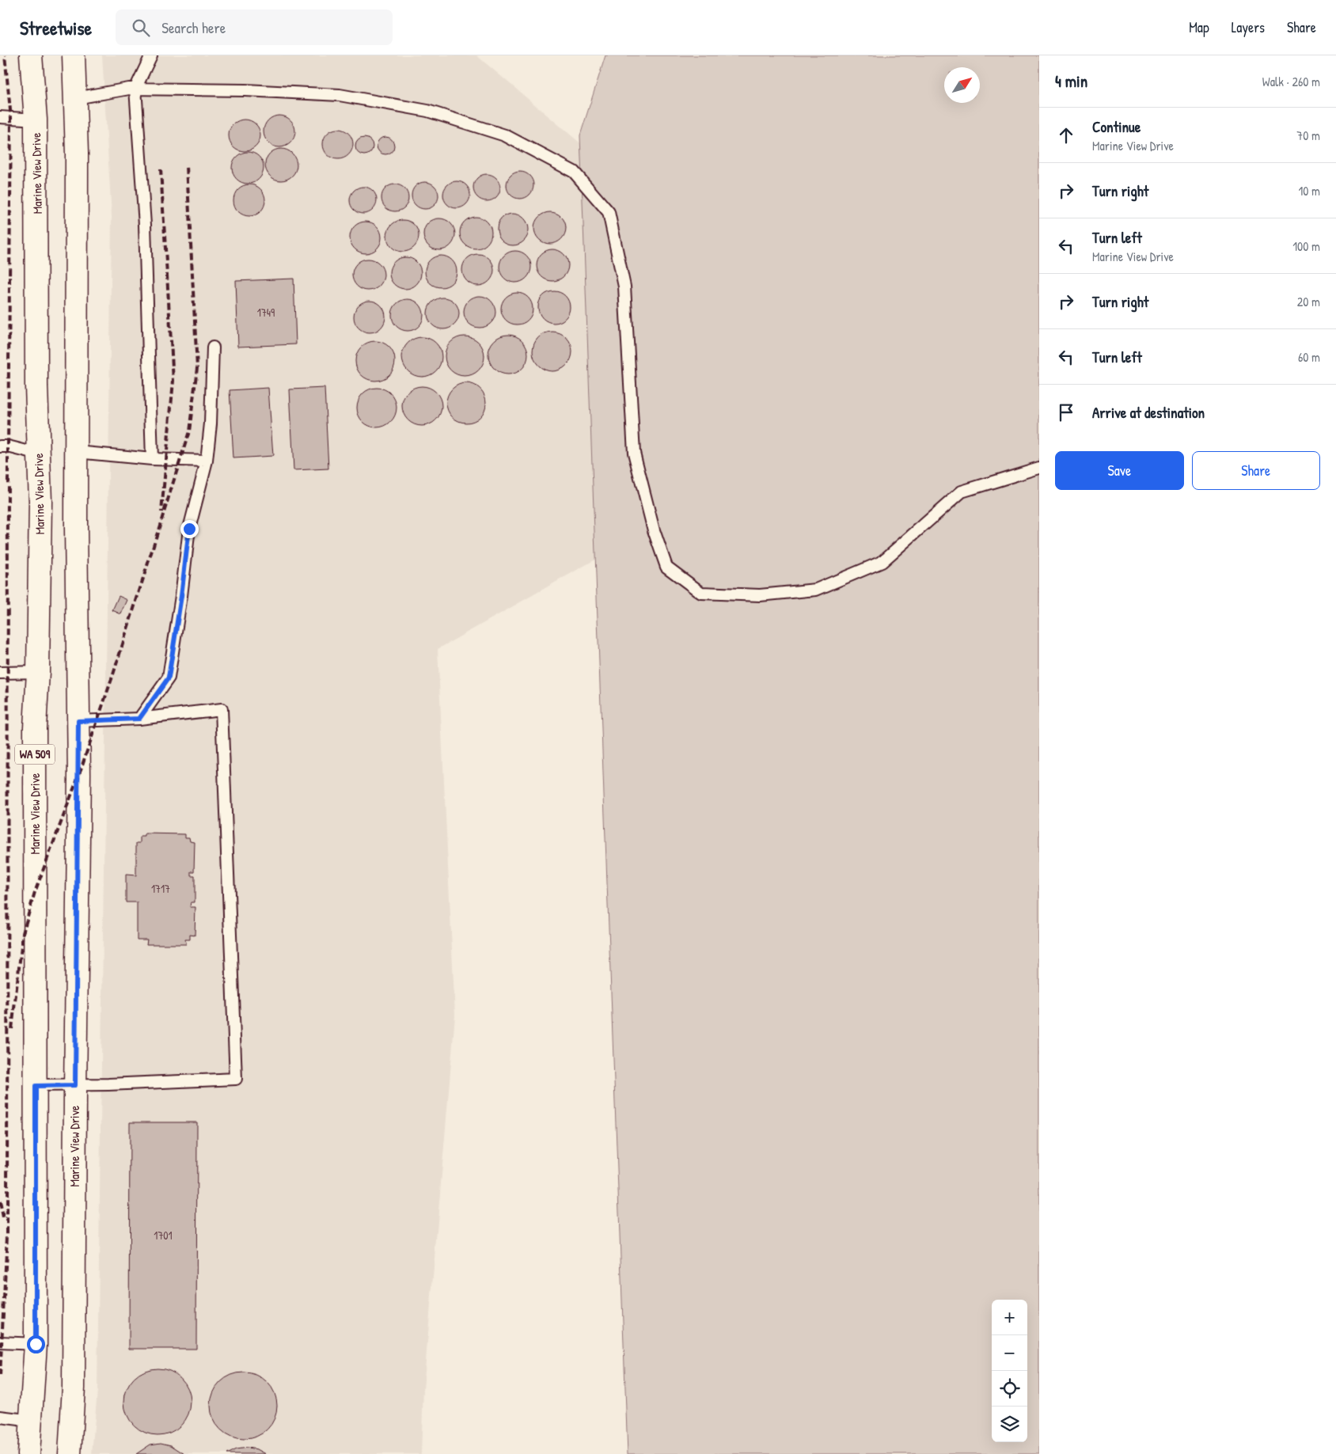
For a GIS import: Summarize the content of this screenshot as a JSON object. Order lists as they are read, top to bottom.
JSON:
{
  "streets": {
    "main road": ["Marine View Drive", "WA 509"]
  },
  "house_numbers": ["1749", "1717", "1701"],
  "north": "top right",
  "page": {
    "header": "Streetwise",
    "search": "Search here",
    "nav": ["Map", "Layers", "Share"],
    "heading": ["4 min", "Walk · 260 m"],
    "list": [
      ["Continue", "Marine View Drive", "70 m"],
      ["Turn right", "10 m"],
      ["Turn left", "Marine View Drive", "100 m"],
      ["Turn right", "20 m"],
      ["Turn left", "60 m"],
      "Arrive at destination"
    ],
    "buttons": ["Save", "Share"],
    "map_buttons": ["+", "−"]
  }
}
